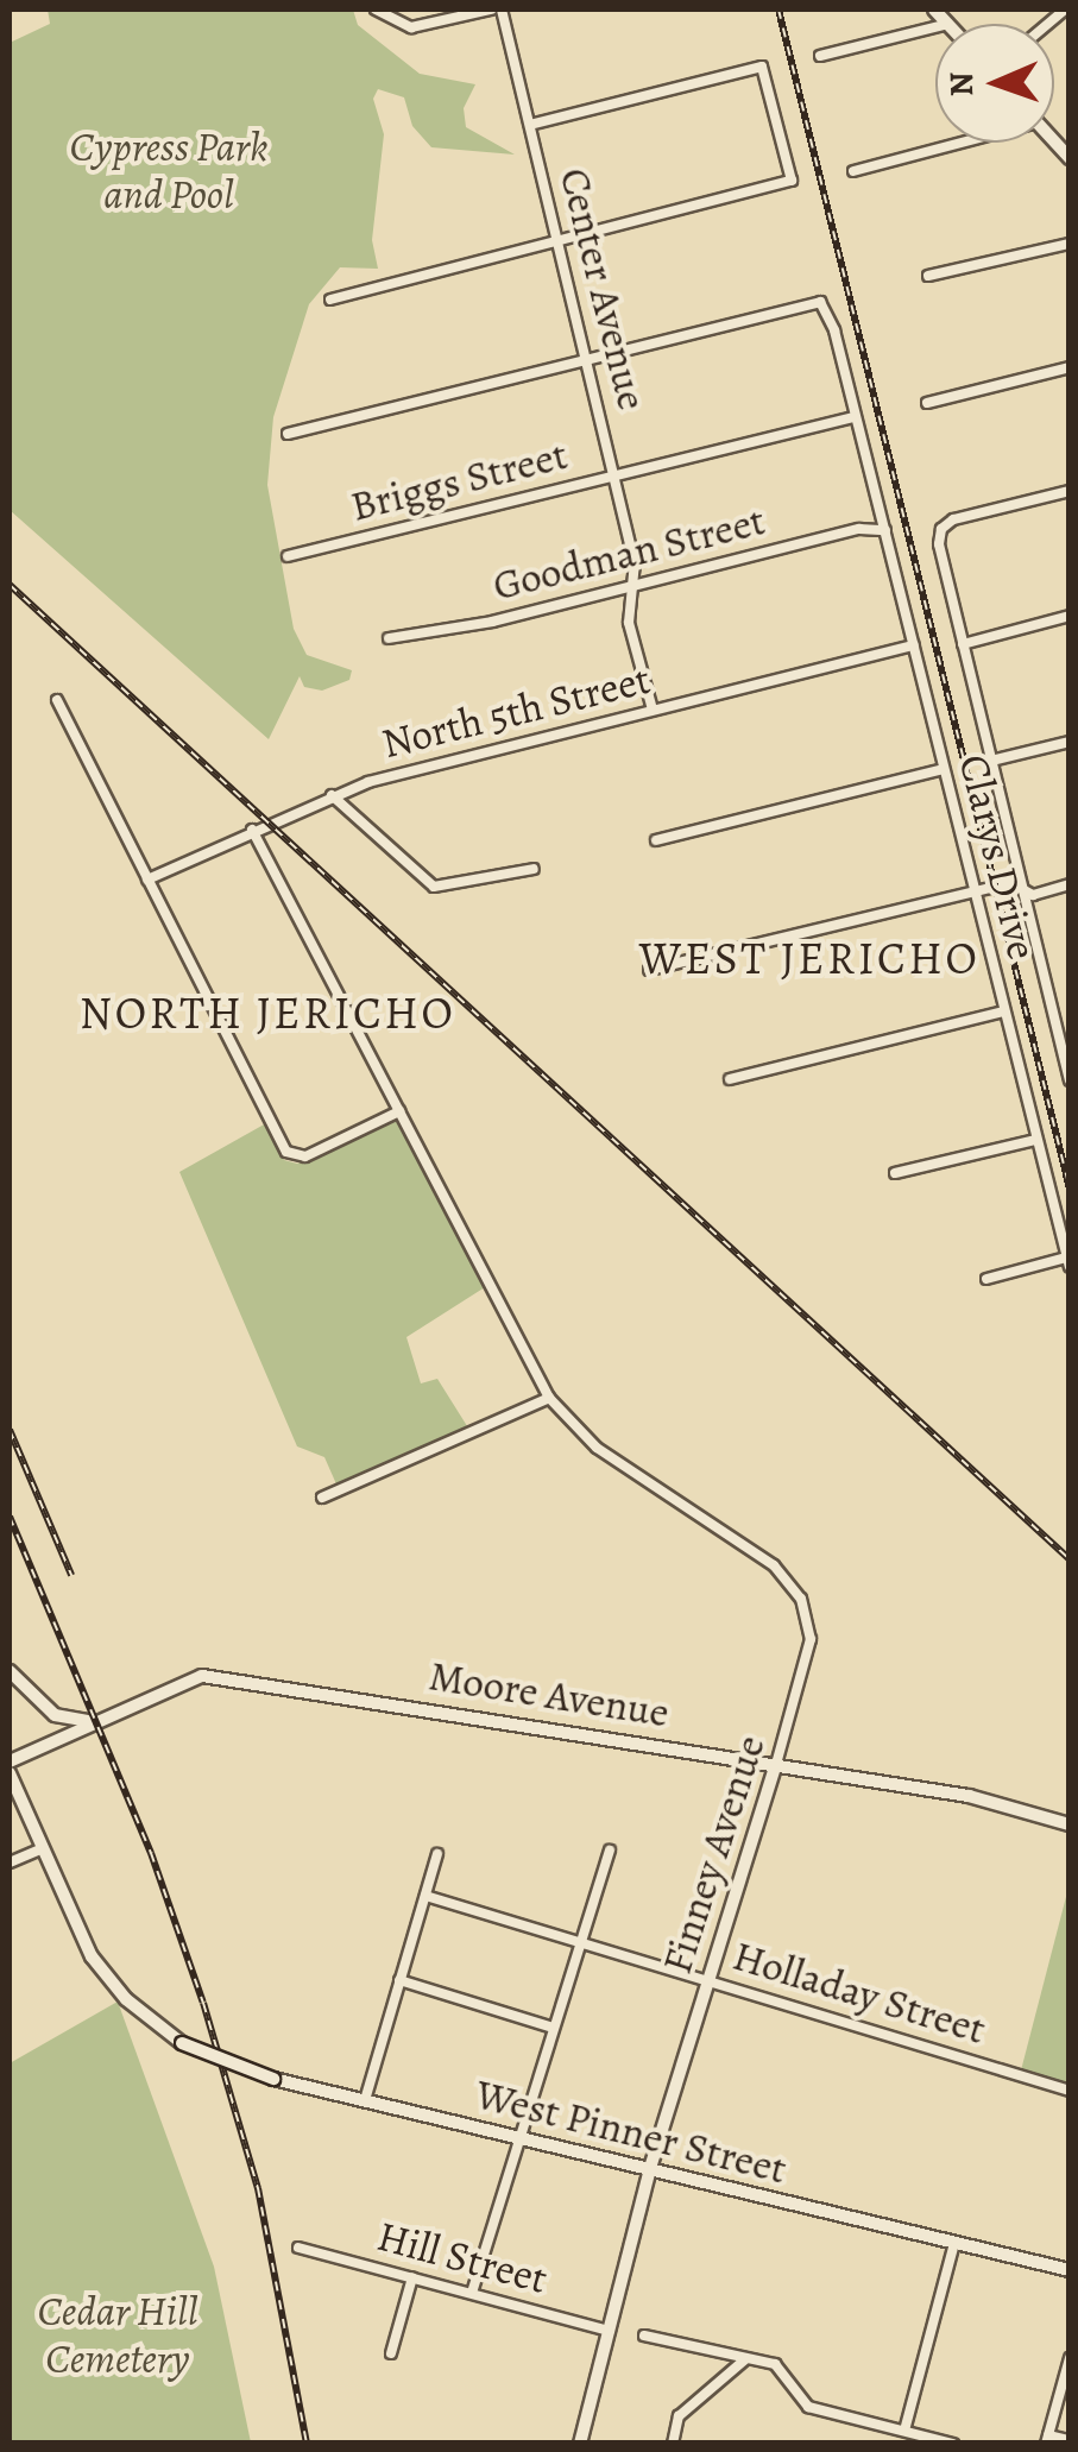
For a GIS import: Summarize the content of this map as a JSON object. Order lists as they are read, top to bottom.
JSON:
{
  "streets": {
    "street": [
      "Center Avenue",
      "Briggs Street",
      "Goodman Street",
      "North 5th Street",
      "Clarys Drive",
      "Moore Avenue",
      "Finney Avenue",
      "Holladay Street",
      "West Pinner Street",
      "Hill Street"
    ]
  },
  "crossings": [
    ["Center Avenue", "Briggs Street"],
    ["Center Avenue", "Goodman Street"],
    ["Center Avenue", "North 5th Street"],
    ["Center Avenue", "Clarys Drive"],
    ["Briggs Street", "Clarys Drive"],
    ["Goodman Street", "Clarys Drive"],
    ["North 5th Street", "Clarys Drive"],
    ["North 5th Street", "Finney Avenue"],
    ["Moore Avenue", "Finney Avenue"],
    ["Finney Avenue", "Holladay Street"],
    ["Finney Avenue", "West Pinner Street"],
    ["Finney Avenue", "Hill Street"]
  ],
  "districts": ["WEST JERICHO", "NORTH JERICHO"],
  "parks": ["Cypress Park and Pool", "Cedar Hill Cemetery"],
  "north": "left"
}
